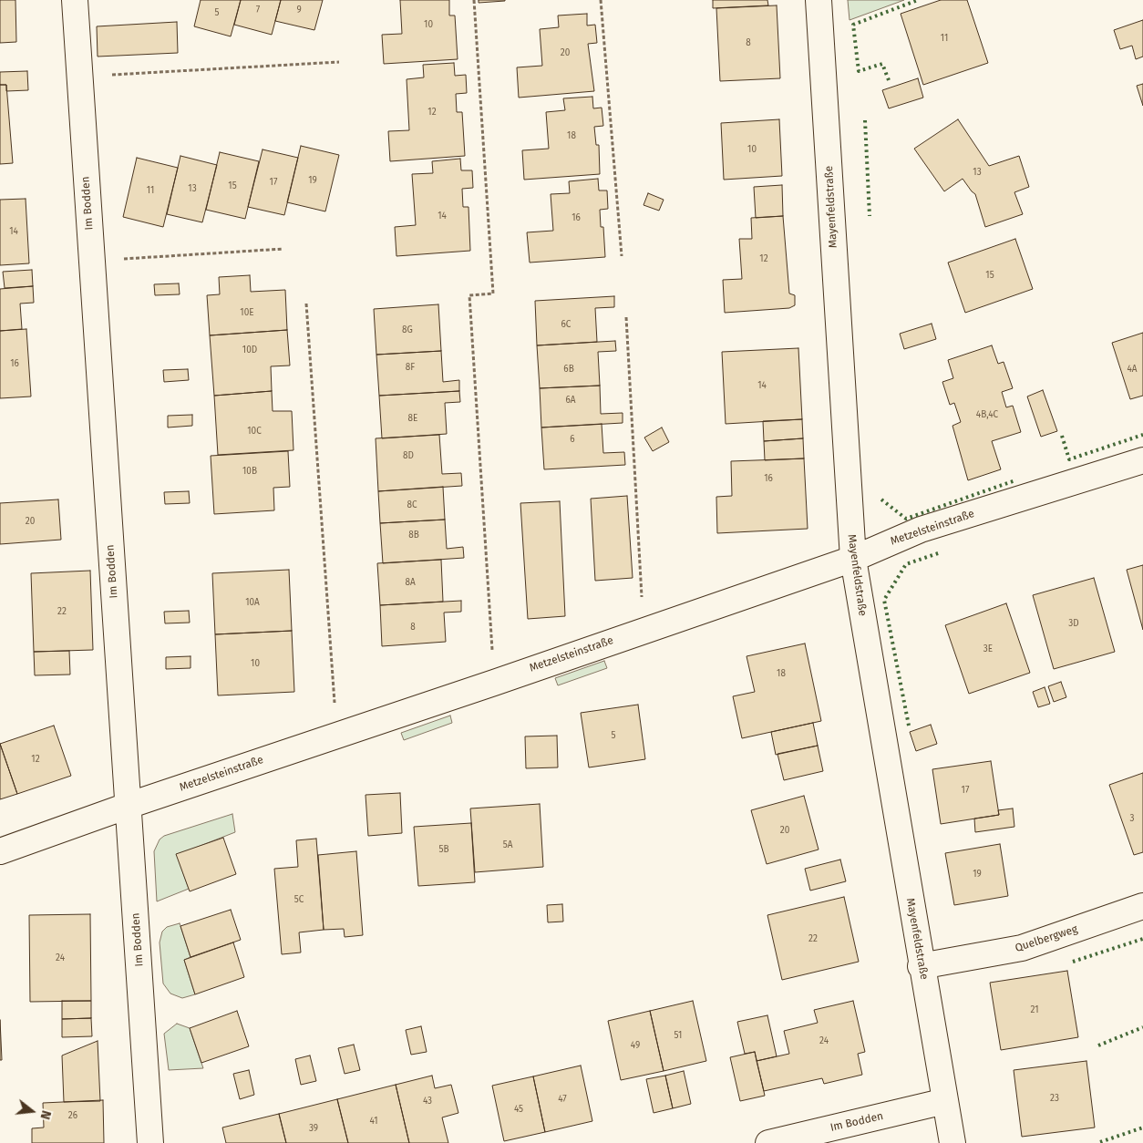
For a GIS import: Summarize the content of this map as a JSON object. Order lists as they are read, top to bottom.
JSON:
{
  "streets": {
    "street": [
      "Im Bodden",
      "Mayenfeldstraße",
      "Metzelsteinstraße",
      "Quelbergweg"
    ]
  },
  "crossings": [
    ["Im Bodden", "Mayenfeldstraße"],
    ["Im Bodden", "Metzelsteinstraße"],
    ["Mayenfeldstraße", "Metzelsteinstraße"],
    ["Mayenfeldstraße", "Quelbergweg"]
  ],
  "house_numbers": [
    "7",
    "9",
    "5",
    "10",
    "11",
    "8",
    "20",
    "12",
    "18",
    "10",
    "13",
    "19",
    "17",
    "15",
    "13",
    "11",
    "14",
    "16",
    "14",
    "12",
    "15",
    "10E",
    "6C",
    "8G",
    "10D",
    "16",
    "8F",
    "6B",
    "4A",
    "14",
    "6A",
    "4B,4C",
    "8E",
    "10C",
    "6",
    "8D",
    "10B",
    "16",
    "8C",
    "20",
    "8B",
    "8A",
    "10A",
    "22",
    "3D",
    "8",
    "3E",
    "10",
    "18",
    "5",
    "12",
    "17",
    "3",
    "20",
    "5A",
    "5B",
    "19",
    "5C",
    "22",
    "24",
    "21",
    "51",
    "24",
    "49",
    "23",
    "47",
    "43",
    "45",
    "26",
    "41",
    "39"
  ],
  "north": "right"
}
